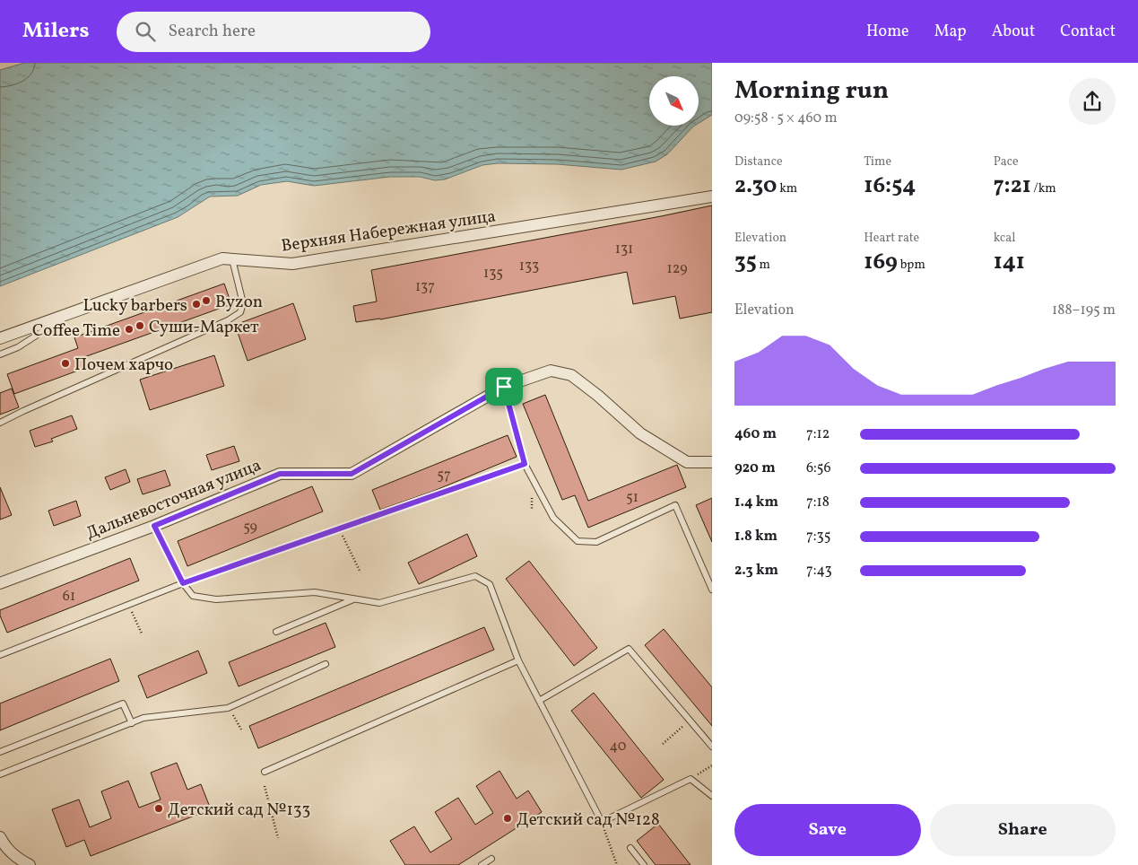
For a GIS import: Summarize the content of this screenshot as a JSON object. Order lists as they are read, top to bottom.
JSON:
{
  "streets": {
    "street": ["Верхняя Набережная улица", "Дальневосточная улица"]
  },
  "places": [
    "Byzon",
    "Lucky barbers",
    "Суши-Маркет",
    "Coffee Time",
    "Почем харчо",
    "Детский сад №133",
    "Детский сад №128"
  ],
  "house_numbers": [
    "131",
    "133",
    "129",
    "135",
    "137",
    "57",
    "51",
    "59",
    "61",
    "40"
  ],
  "north": "bottom right",
  "page": {
    "header": "Milers",
    "search": "Search here",
    "nav": [
      "Home",
      "Map",
      "About",
      "Contact"
    ],
    "heading": ["Morning run", "09:58 · 5 × 460 m"],
    "stats": [
      ["Distance", "2.30 km"],
      ["Time", "16:54"],
      ["Pace", "7:21 /km"],
      ["Elevation", "35 m"],
      ["Heart rate", "169 bpm"],
      ["kcal", "141"]
    ],
    "chart": ["Elevation", "188–195 m"],
    "list": [
      {
        "name": "460 m",
        "note": "7:12"
      },
      {
        "name": "920 m",
        "note": "6:56"
      },
      {
        "name": "1.4 km",
        "note": "7:18"
      },
      {
        "name": "1.8 km",
        "note": "7:35"
      },
      {
        "name": "2.3 km",
        "note": "7:43"
      }
    ],
    "buttons": ["Save", "Share"]
  }
}
